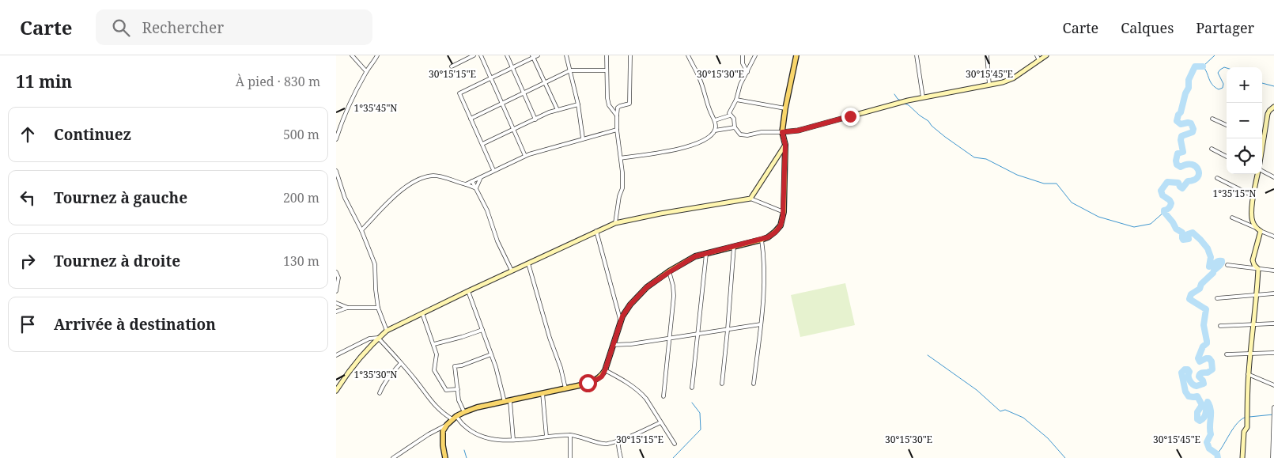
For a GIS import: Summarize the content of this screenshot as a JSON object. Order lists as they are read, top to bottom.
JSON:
{
  "page": {
    "header": "Carte",
    "search": "Rechercher",
    "nav": ["Carte", "Calques", "Partager"],
    "heading": ["11 min", "À pied · 830 m"],
    "map_buttons": ["+", "−"],
    "list": [
      ["Continuez", "500 m"],
      ["Tournez à gauche", "200 m"],
      ["Tournez à droite", "130 m"],
      "Arrivée à destination"
    ]
  },
  "coordinates": [
    "30°15'15\"E",
    "30°15'30\"E",
    "30°15'45\"E",
    "1°35'45\"N",
    "1°35'15\"N",
    "1°35'30\"N"
  ]
}
